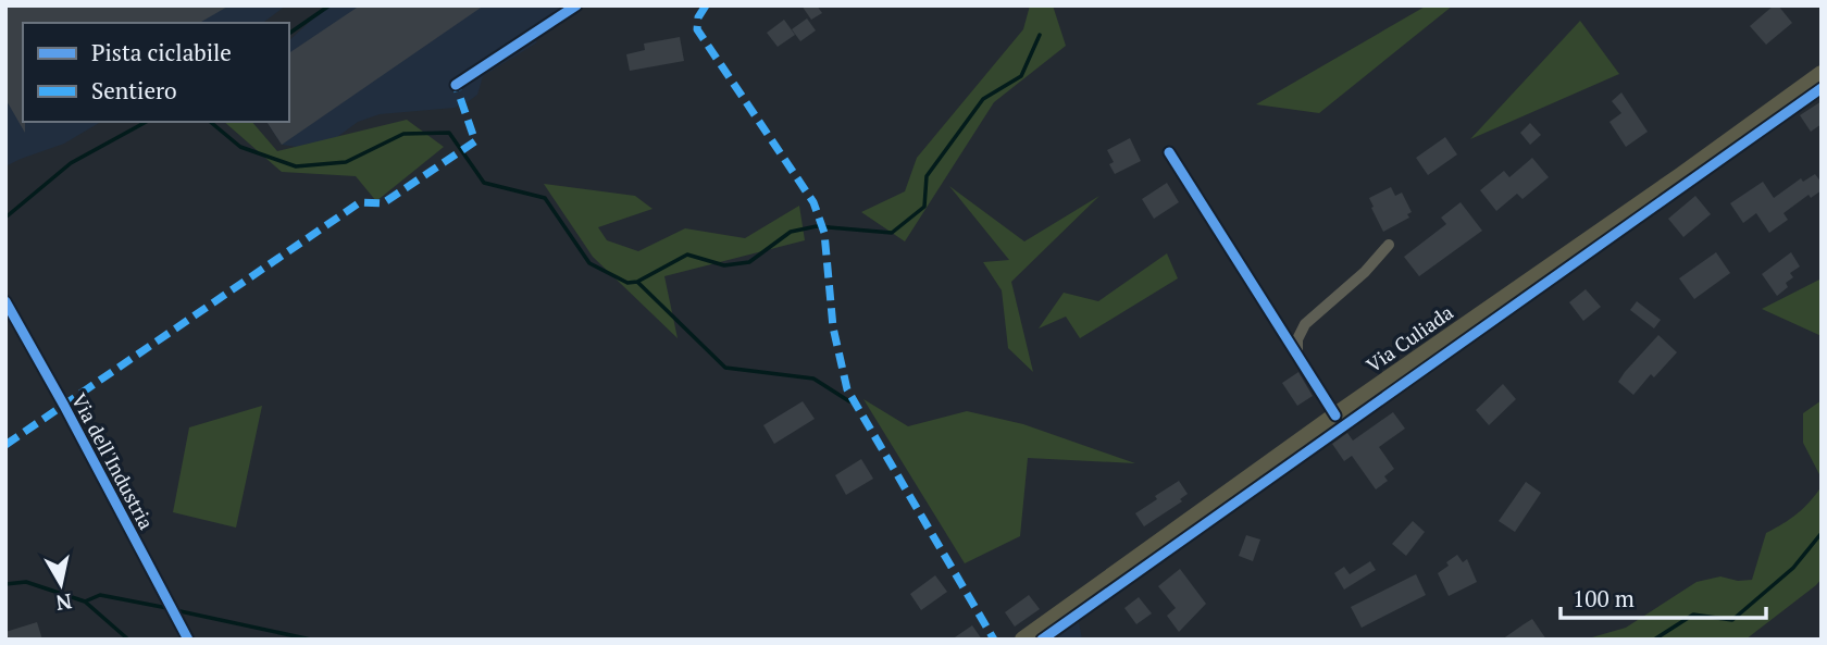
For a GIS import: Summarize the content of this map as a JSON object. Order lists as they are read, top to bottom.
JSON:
{
  "streets": {
    "main road": ["Via Culiada"],
    "street": ["Via dell'Industria"]
  },
  "legend": ["Pista ciclabile", "Sentiero"],
  "scale_bar": "100 m",
  "north": "bottom"
}
